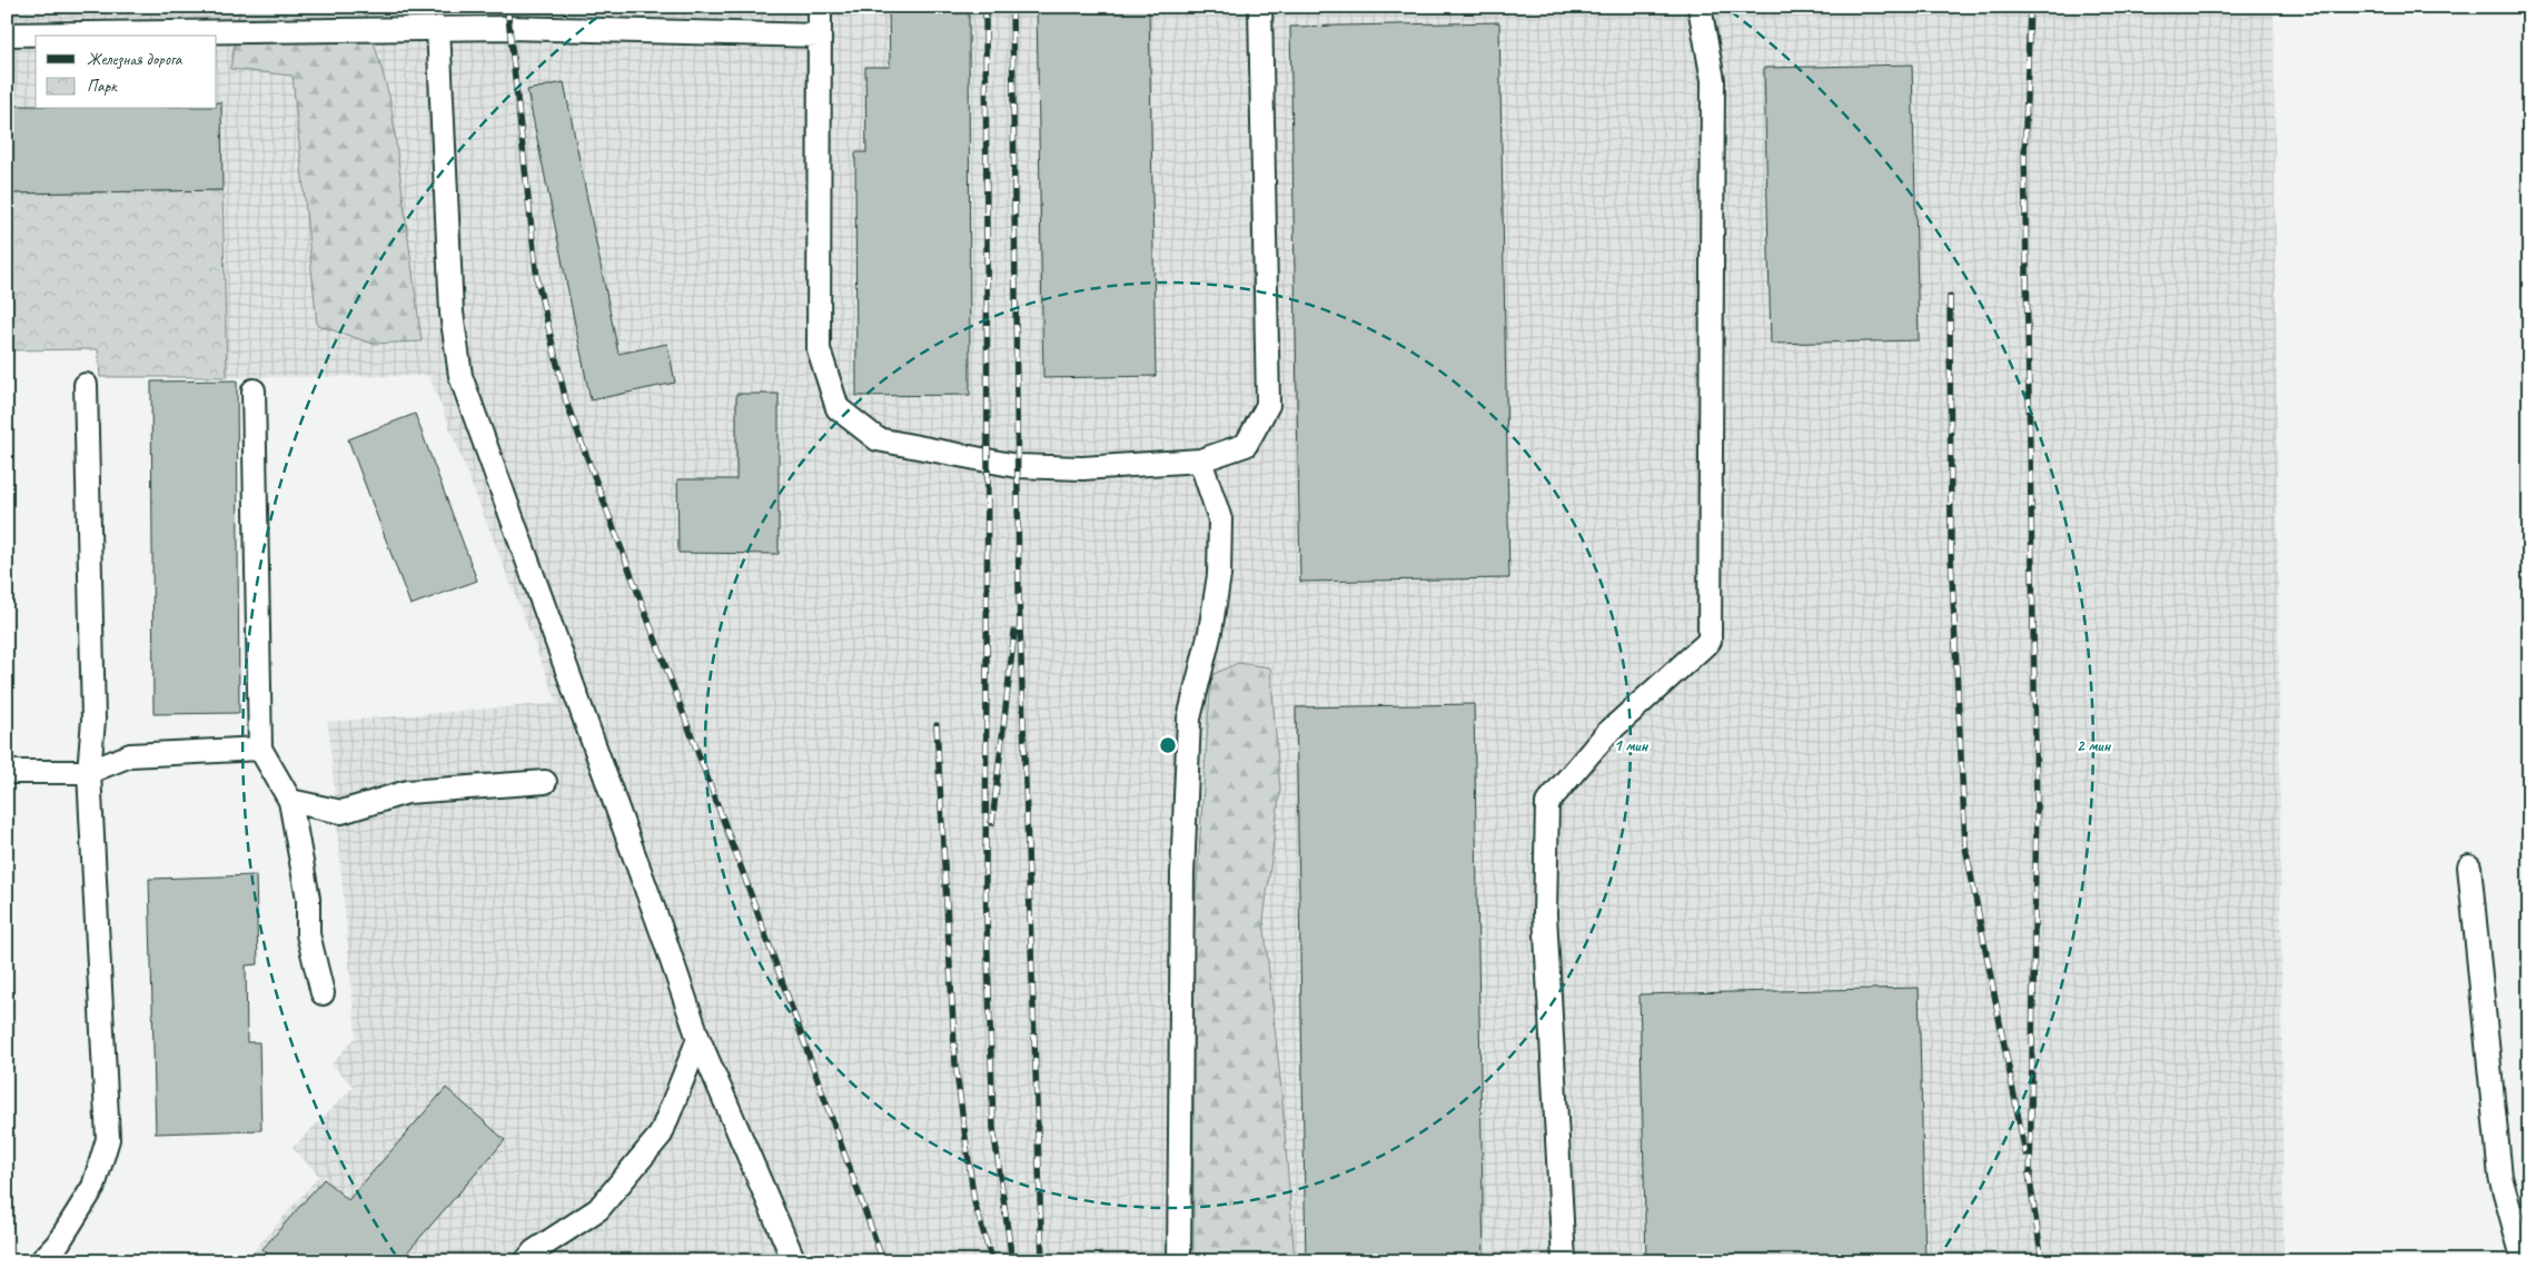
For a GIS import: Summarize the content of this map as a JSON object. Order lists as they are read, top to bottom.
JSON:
{
  "legend": ["Железная дорога", "Парк"],
  "rings": ["1 мин", "2 мин"]
}
